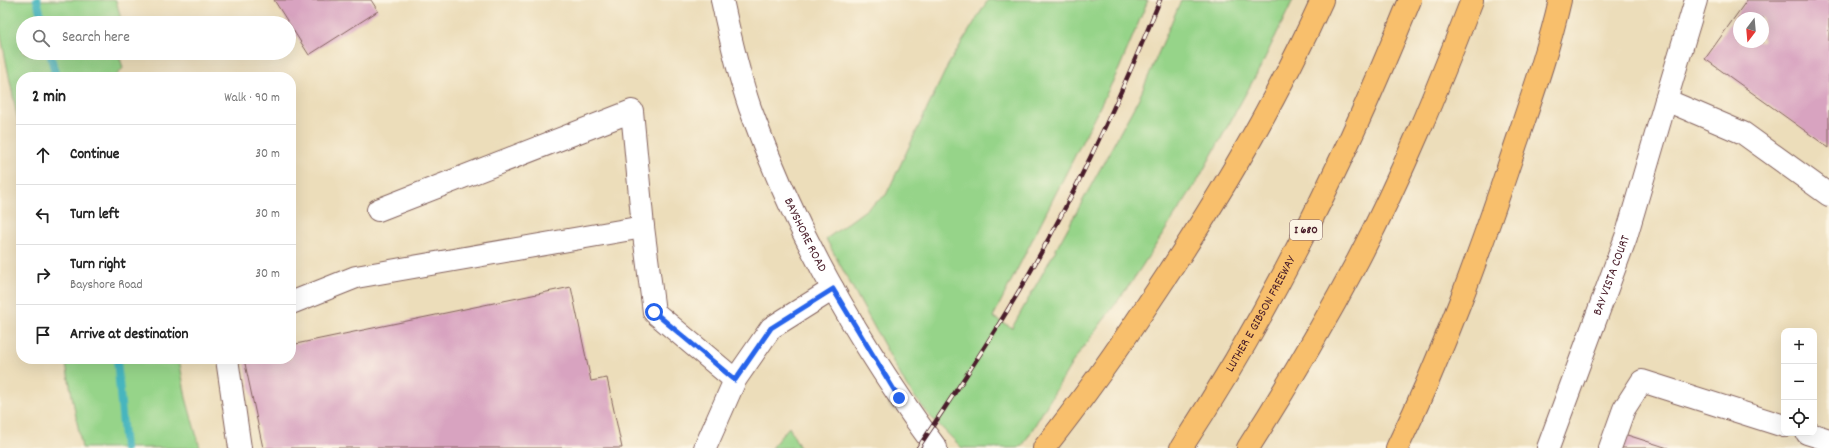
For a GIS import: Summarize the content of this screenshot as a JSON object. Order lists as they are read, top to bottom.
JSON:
{
  "streets": {
    "highway": ["I 680", "LUTHER E GIBSON FREEWAY"],
    "street": ["BAYSHORE ROAD", "BAY VISTA COURT"]
  },
  "north": "bottom",
  "page": {
    "search": "Search here",
    "heading": ["2 min", "Walk · 90 m"],
    "list": [
      ["Continue", "30 m"],
      ["Turn left", "30 m"],
      ["Turn right", "Bayshore Road", "30 m"],
      "Arrive at destination"
    ],
    "map_buttons": ["+", "−"]
  }
}
